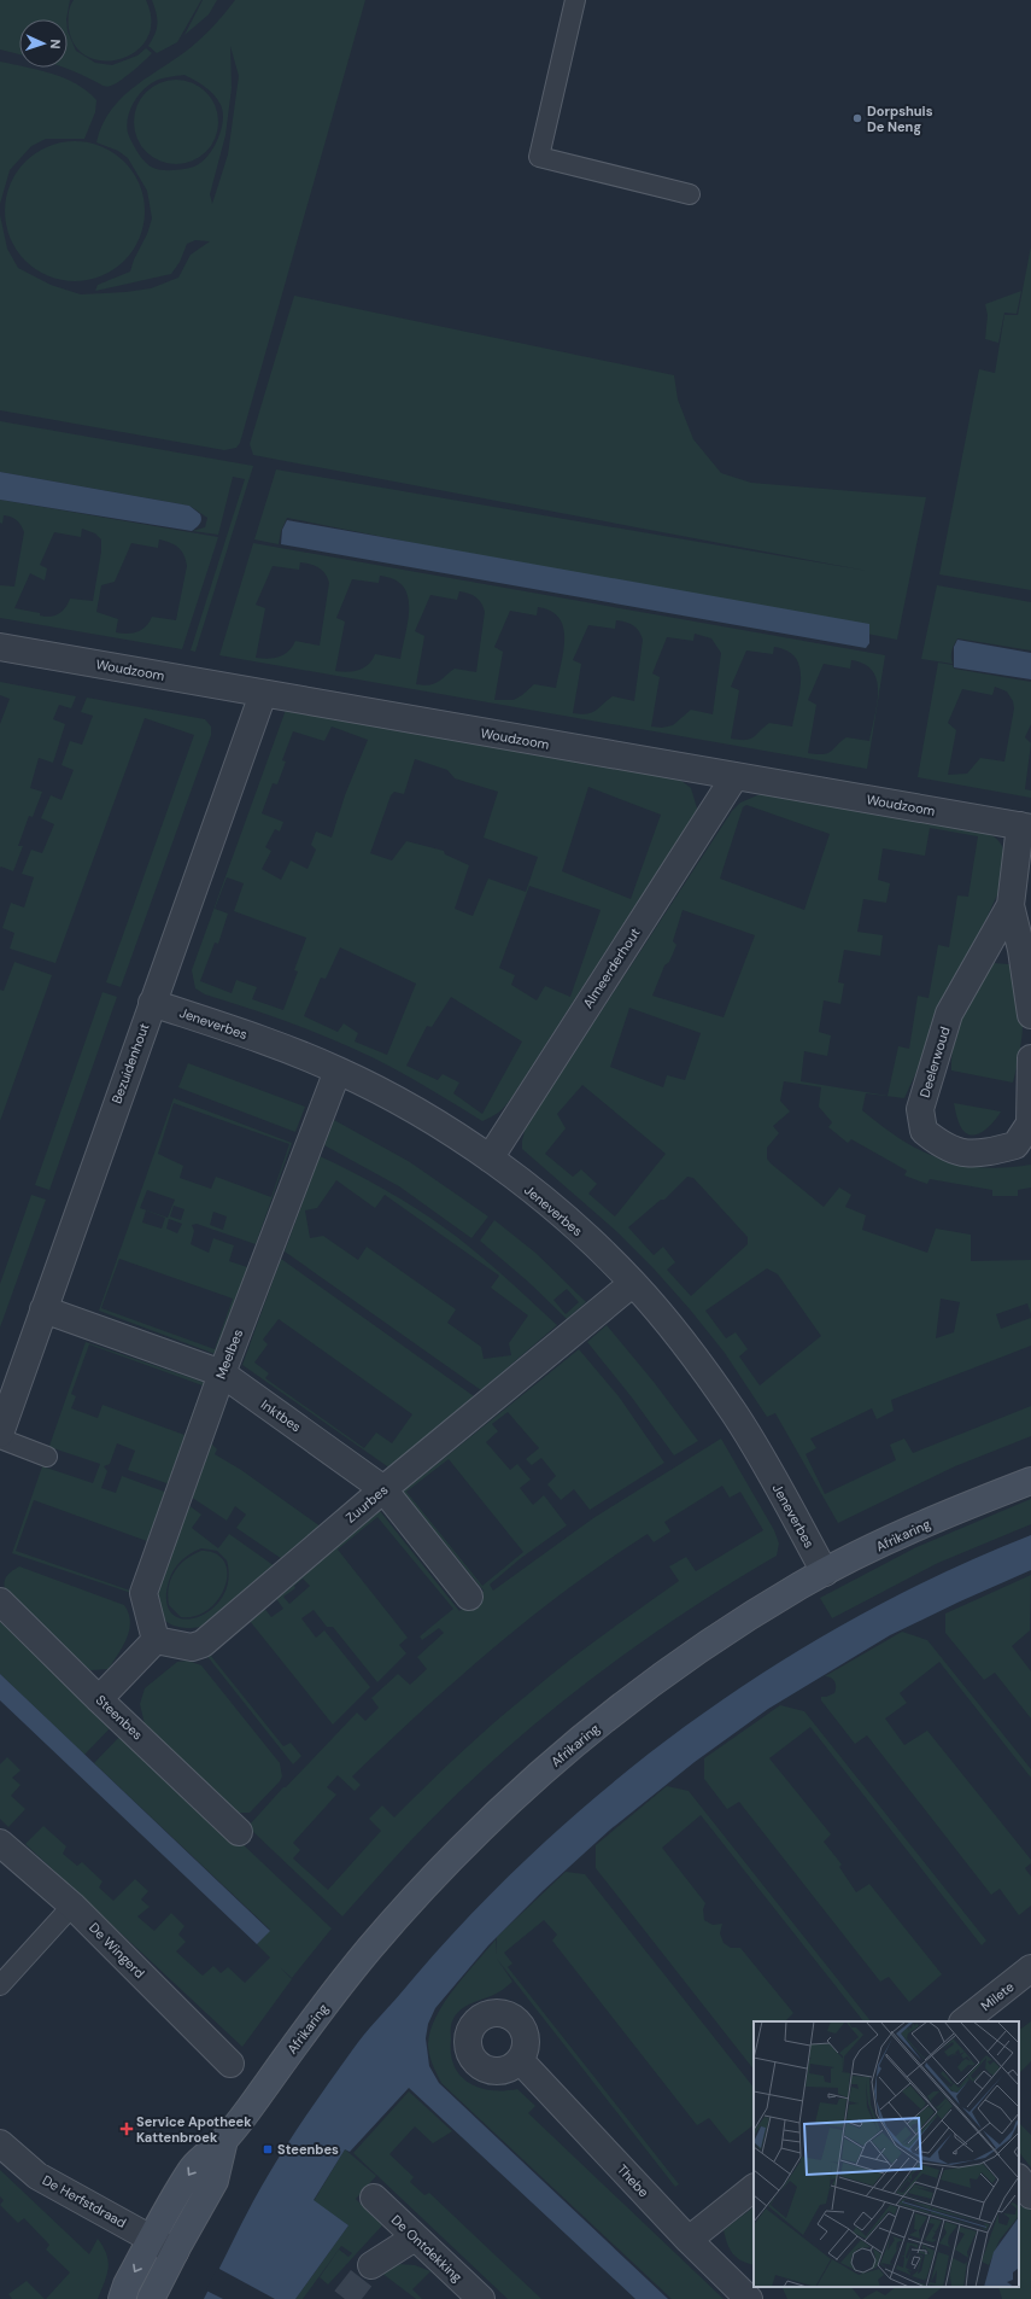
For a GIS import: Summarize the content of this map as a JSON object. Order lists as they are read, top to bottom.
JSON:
{
  "streets": {
    "street": [
      "Woudzoom",
      "Almeerderhout",
      "Jeneverbes",
      "Deelerwoud",
      "Bezuidenhout",
      "Meelbes",
      "Inktbes",
      "Zuurbes",
      "Afrikaring",
      "Steenbes",
      "De Wingerd",
      "Milete",
      "Thebe",
      "De Herfstdraad",
      "De Ontdekking"
    ]
  },
  "crossings": [
    ["Woudzoom", "Almeerderhout"],
    ["Woudzoom", "Deelerwoud"],
    ["Woudzoom", "Bezuidenhout"],
    ["Almeerderhout", "Jeneverbes"],
    ["Jeneverbes", "Bezuidenhout"],
    ["Jeneverbes", "Meelbes"],
    ["Jeneverbes", "Zuurbes"],
    ["Jeneverbes", "Afrikaring"],
    ["Bezuidenhout", "Inktbes"],
    ["Meelbes", "Inktbes"],
    ["Meelbes", "Zuurbes"],
    ["Inktbes", "Zuurbes"],
    ["Afrikaring", "De Herfstdraad"]
  ],
  "places": {
    "other": ["Dorpshuis De Neng"],
    "health": ["Service Apotheek Kattenbroek"],
    "transit": ["Steenbes"]
  },
  "north": "right"
}
